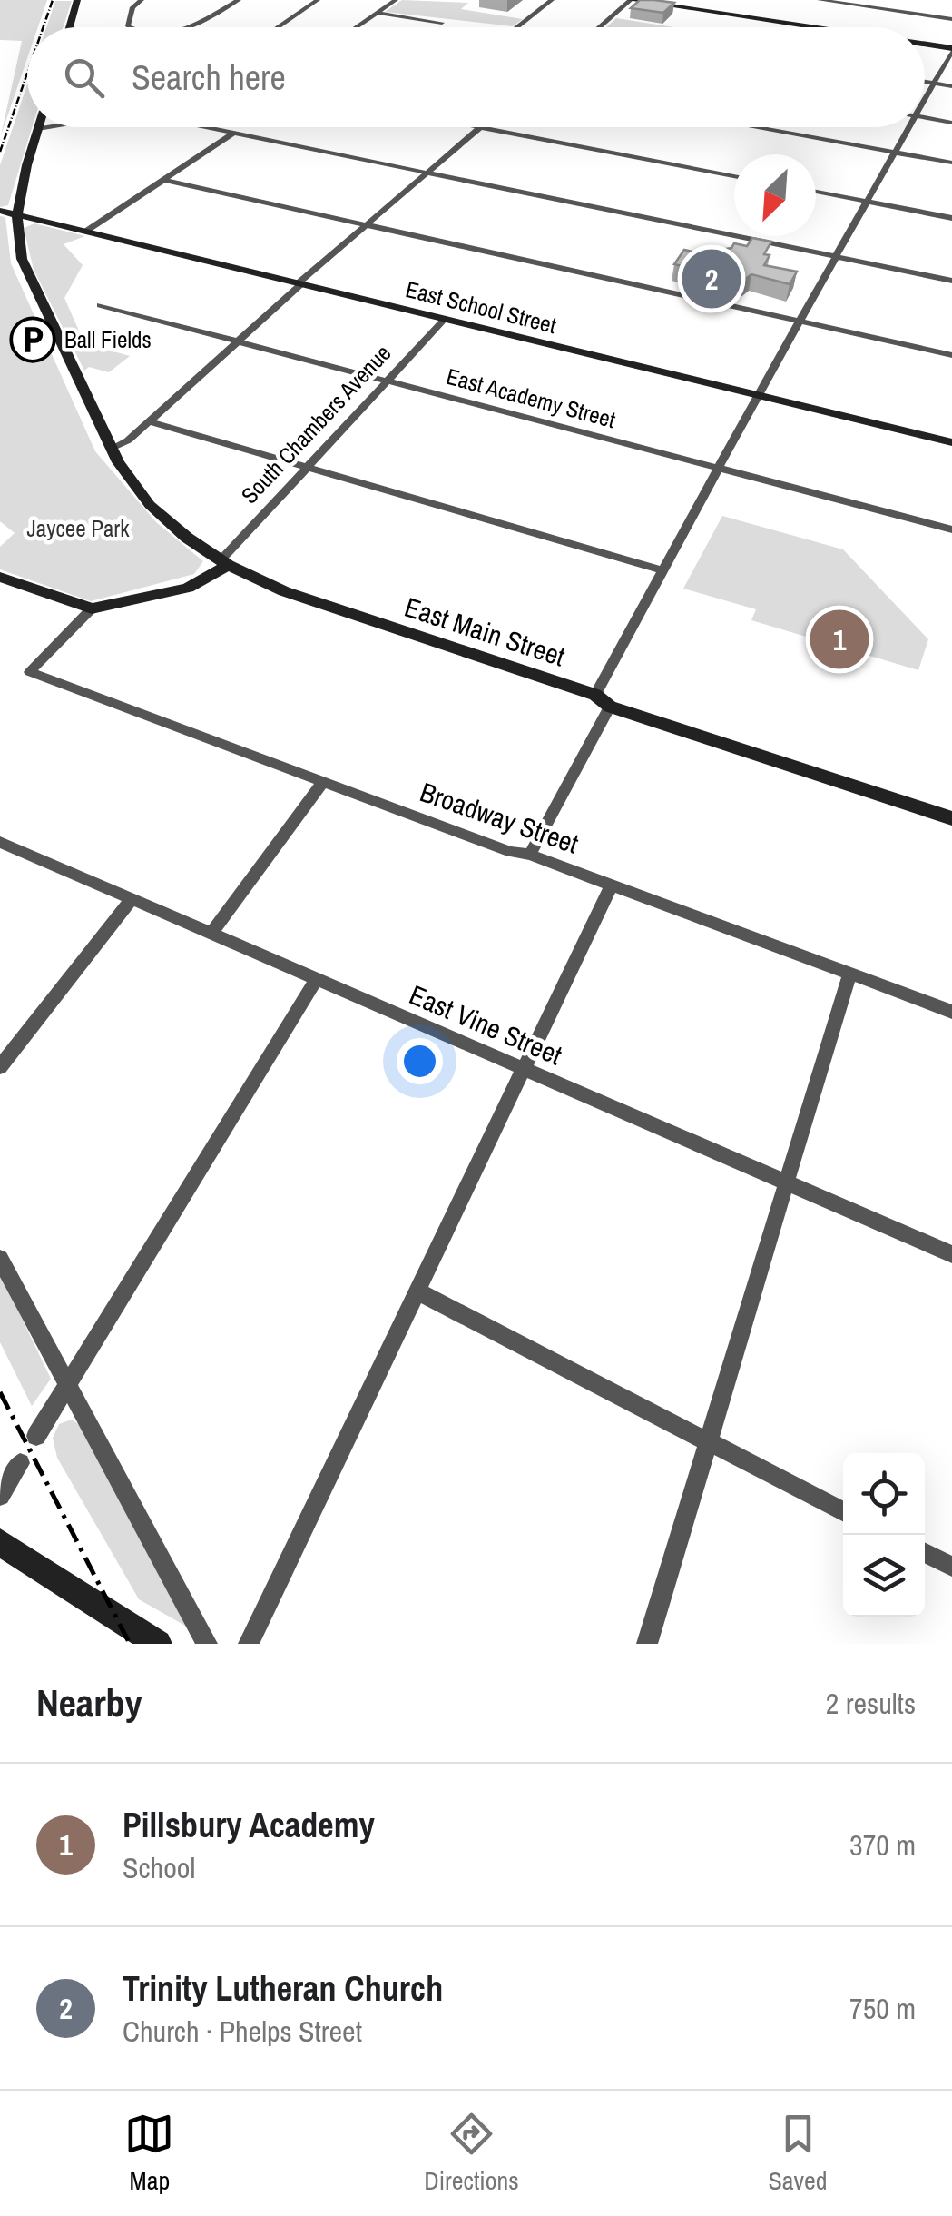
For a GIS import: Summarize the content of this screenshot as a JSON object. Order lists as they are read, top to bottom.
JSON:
{
  "streets": {
    "main road": ["East School Street", "South Chambers Avenue", "East Main Street"],
    "street": ["East Academy Street", "Broadway Street", "East Vine Street"]
  },
  "crossings": [
    ["East School Street", "South Chambers Avenue"],
    ["East School Street", "East Main Street"],
    ["East Academy Street", "South Chambers Avenue"],
    ["South Chambers Avenue", "East Main Street"],
    ["South Chambers Avenue", "Broadway Street"]
  ],
  "parks": ["Jaycee Park"],
  "places": {
    "parking": ["Ball Fields"]
  },
  "north": "bottom left",
  "page": {
    "search": "Search here",
    "pins": ["2", "1"],
    "heading": ["Nearby", "2 results"],
    "list": [
      {
        "mark": "1",
        "name": "Pillsbury Academy",
        "note": "School",
        "value": "370 m"
      },
      {
        "mark": "2",
        "name": "Trinity Lutheran Church",
        "note": "Church · Phelps Street",
        "value": "750 m"
      }
    ],
    "nav": ["Map", "Directions", "Saved"]
  }
}
